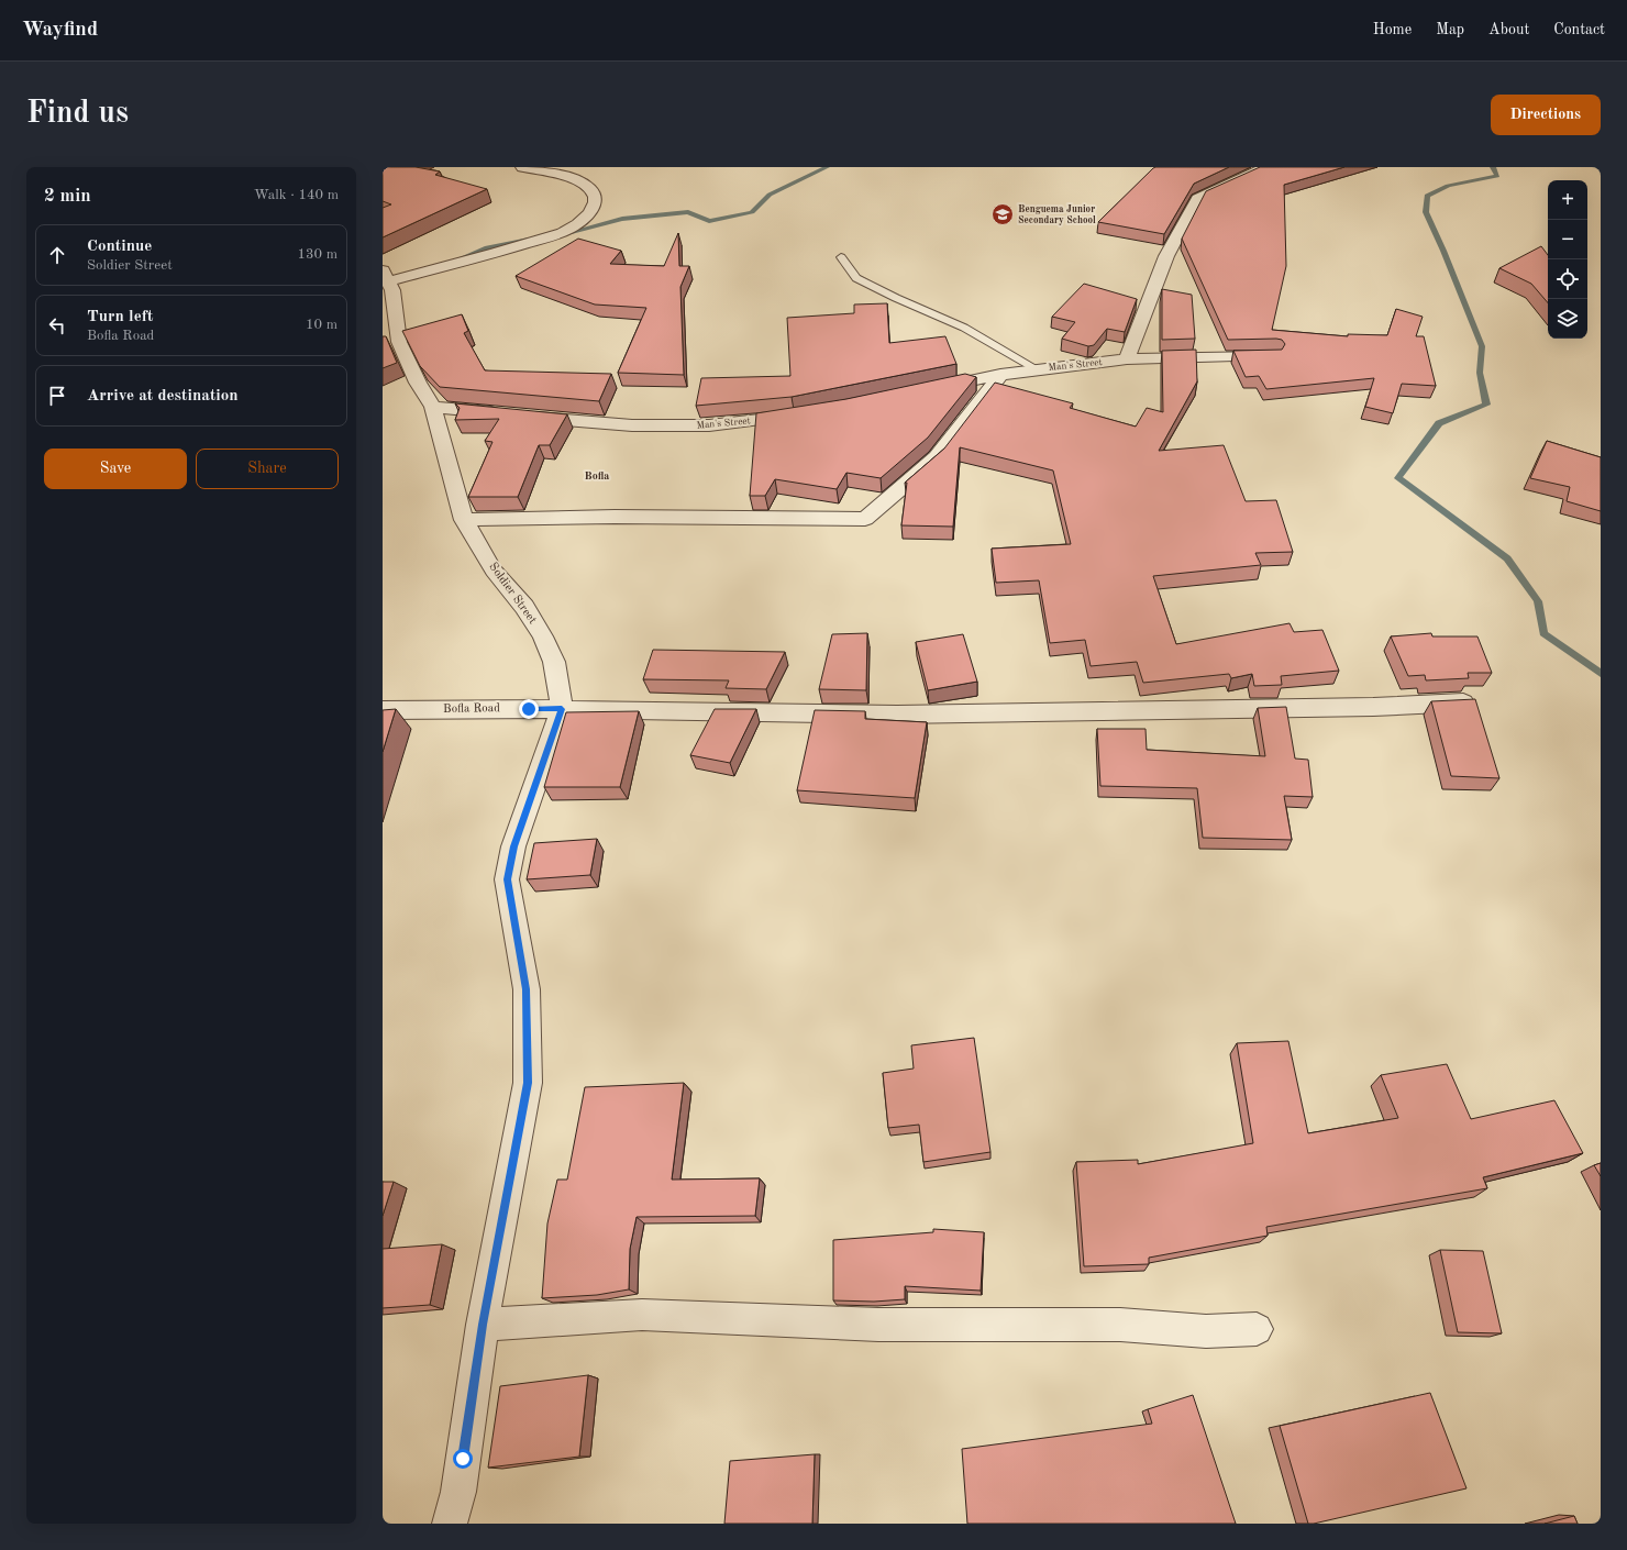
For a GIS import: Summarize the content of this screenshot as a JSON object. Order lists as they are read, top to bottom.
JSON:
{
  "streets": {
    "street": ["Man's Street", "Soldier Street", "Bofla Road"]
  },
  "crossings": [
    ["Man's Street", "Soldier Street"],
    ["Soldier Street", "Bofla Road"]
  ],
  "districts": ["Bofla"],
  "places": {
    "school or university": ["Benguema Junior Secondary School"]
  },
  "page": {
    "header": "Wayfind",
    "nav": [
      "Home",
      "Map",
      "About",
      "Contact"
    ],
    "buttons": [
      "Directions",
      ["Save", "Share"]
    ],
    "title": "Find us",
    "heading": ["2 min", "Walk · 140 m"],
    "map_buttons": ["+", "−"],
    "list": [
      ["Continue", "Soldier Street", "130 m"],
      ["Turn left", "Bofla Road", "10 m"],
      "Arrive at destination"
    ]
  }
}
